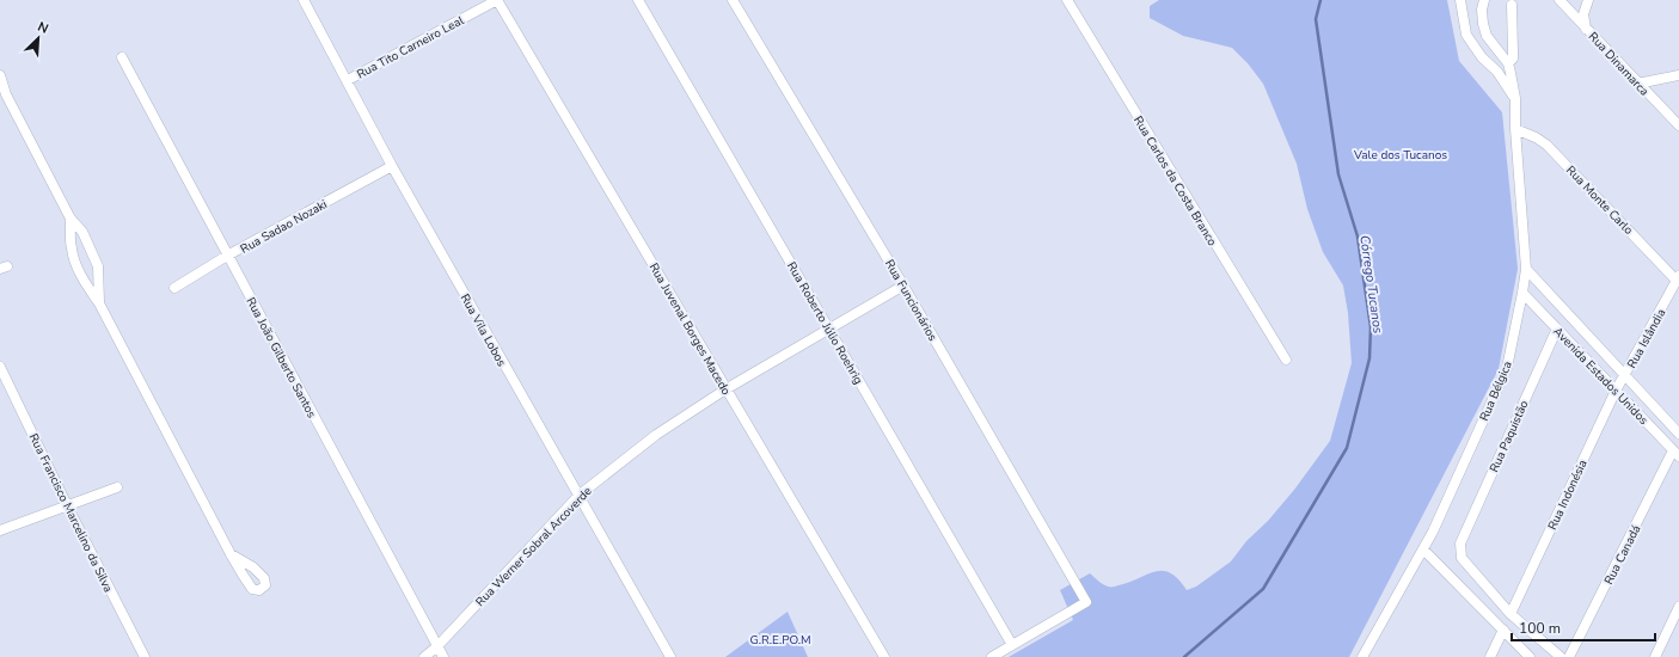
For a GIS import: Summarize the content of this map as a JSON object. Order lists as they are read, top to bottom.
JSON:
{
  "streets": {
    "street": [
      "Rua Tito Carneiro Leal",
      "Rua Dinamarca",
      "Rua Carlos da Costa Branco",
      "Rua Monte Carlo",
      "Rua Sadao Nozaki",
      "Rua Funcionários",
      "Rua Roberto Júlio Roehrig",
      "Rua Juvenal Borges Macedo",
      "Rua Vila Lobos",
      "Rua Islândia",
      "Rua João Gilberto Santos",
      "Avenida Estados Unidos",
      "Rua Bélgica",
      "Rua Paquistão",
      "Rua Indonésia",
      "Rua Francisco Marcelino da Silva",
      "Rua Werner Sobral Arcoverde",
      "Rua Canadá"
    ]
  },
  "crossings": [
    ["Rua Tito Carneiro Leal", "Rua Juvenal Borges Macedo"],
    ["Rua Tito Carneiro Leal", "Rua Vila Lobos"],
    ["Rua Monte Carlo", "Rua Islândia"],
    ["Rua Monte Carlo", "Rua Bélgica"],
    ["Rua Sadao Nozaki", "Rua Vila Lobos"],
    ["Rua Sadao Nozaki", "Rua João Gilberto Santos"],
    ["Rua Funcionários", "Rua Roberto Júlio Roehrig"],
    ["Rua Funcionários", "Rua Werner Sobral Arcoverde"],
    ["Rua Roberto Júlio Roehrig", "Rua Werner Sobral Arcoverde"],
    ["Rua Juvenal Borges Macedo", "Rua Werner Sobral Arcoverde"],
    ["Rua Vila Lobos", "Rua Werner Sobral Arcoverde"],
    ["Rua Islândia", "Avenida Estados Unidos"],
    ["Rua Islândia", "Rua Indonésia"],
    ["Rua João Gilberto Santos", "Rua Werner Sobral Arcoverde"],
    ["Avenida Estados Unidos", "Rua Bélgica"],
    ["Avenida Estados Unidos", "Rua Paquistão"],
    ["Avenida Estados Unidos", "Rua Indonésia"],
    ["Avenida Estados Unidos", "Rua Canadá"],
    ["Rua Paquistão", "Rua Indonésia"]
  ],
  "water": ["Córrego Tucanos"],
  "parks": ["Vale dos Tucanos", "G.R.E.PO.M"],
  "scale_bar": "100 m",
  "north": "top right"
}
